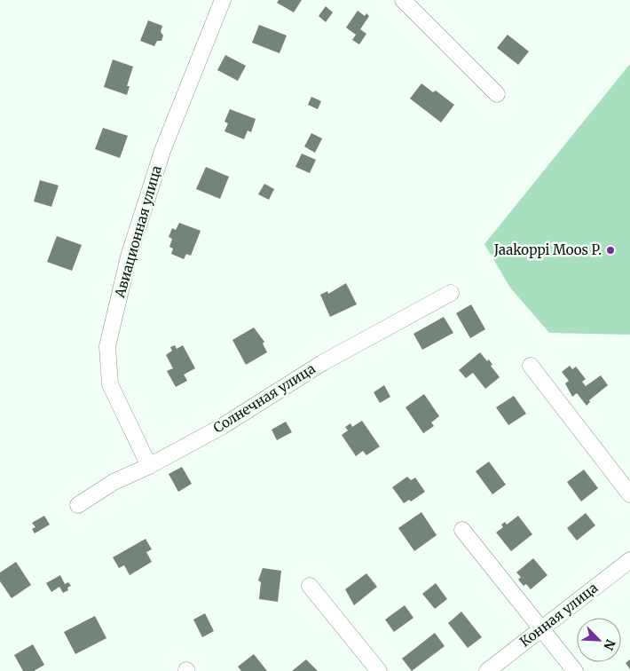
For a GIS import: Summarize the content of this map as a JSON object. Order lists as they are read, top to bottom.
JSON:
{
  "streets": {
    "street": ["Авиационная улица", "Солнечная улица", "Конная улица"]
  },
  "crossings": [
    ["Авиационная улица", "Солнечная улица"]
  ],
  "places": ["Jaakoppi Moos P."],
  "north": "bottom right"
}
